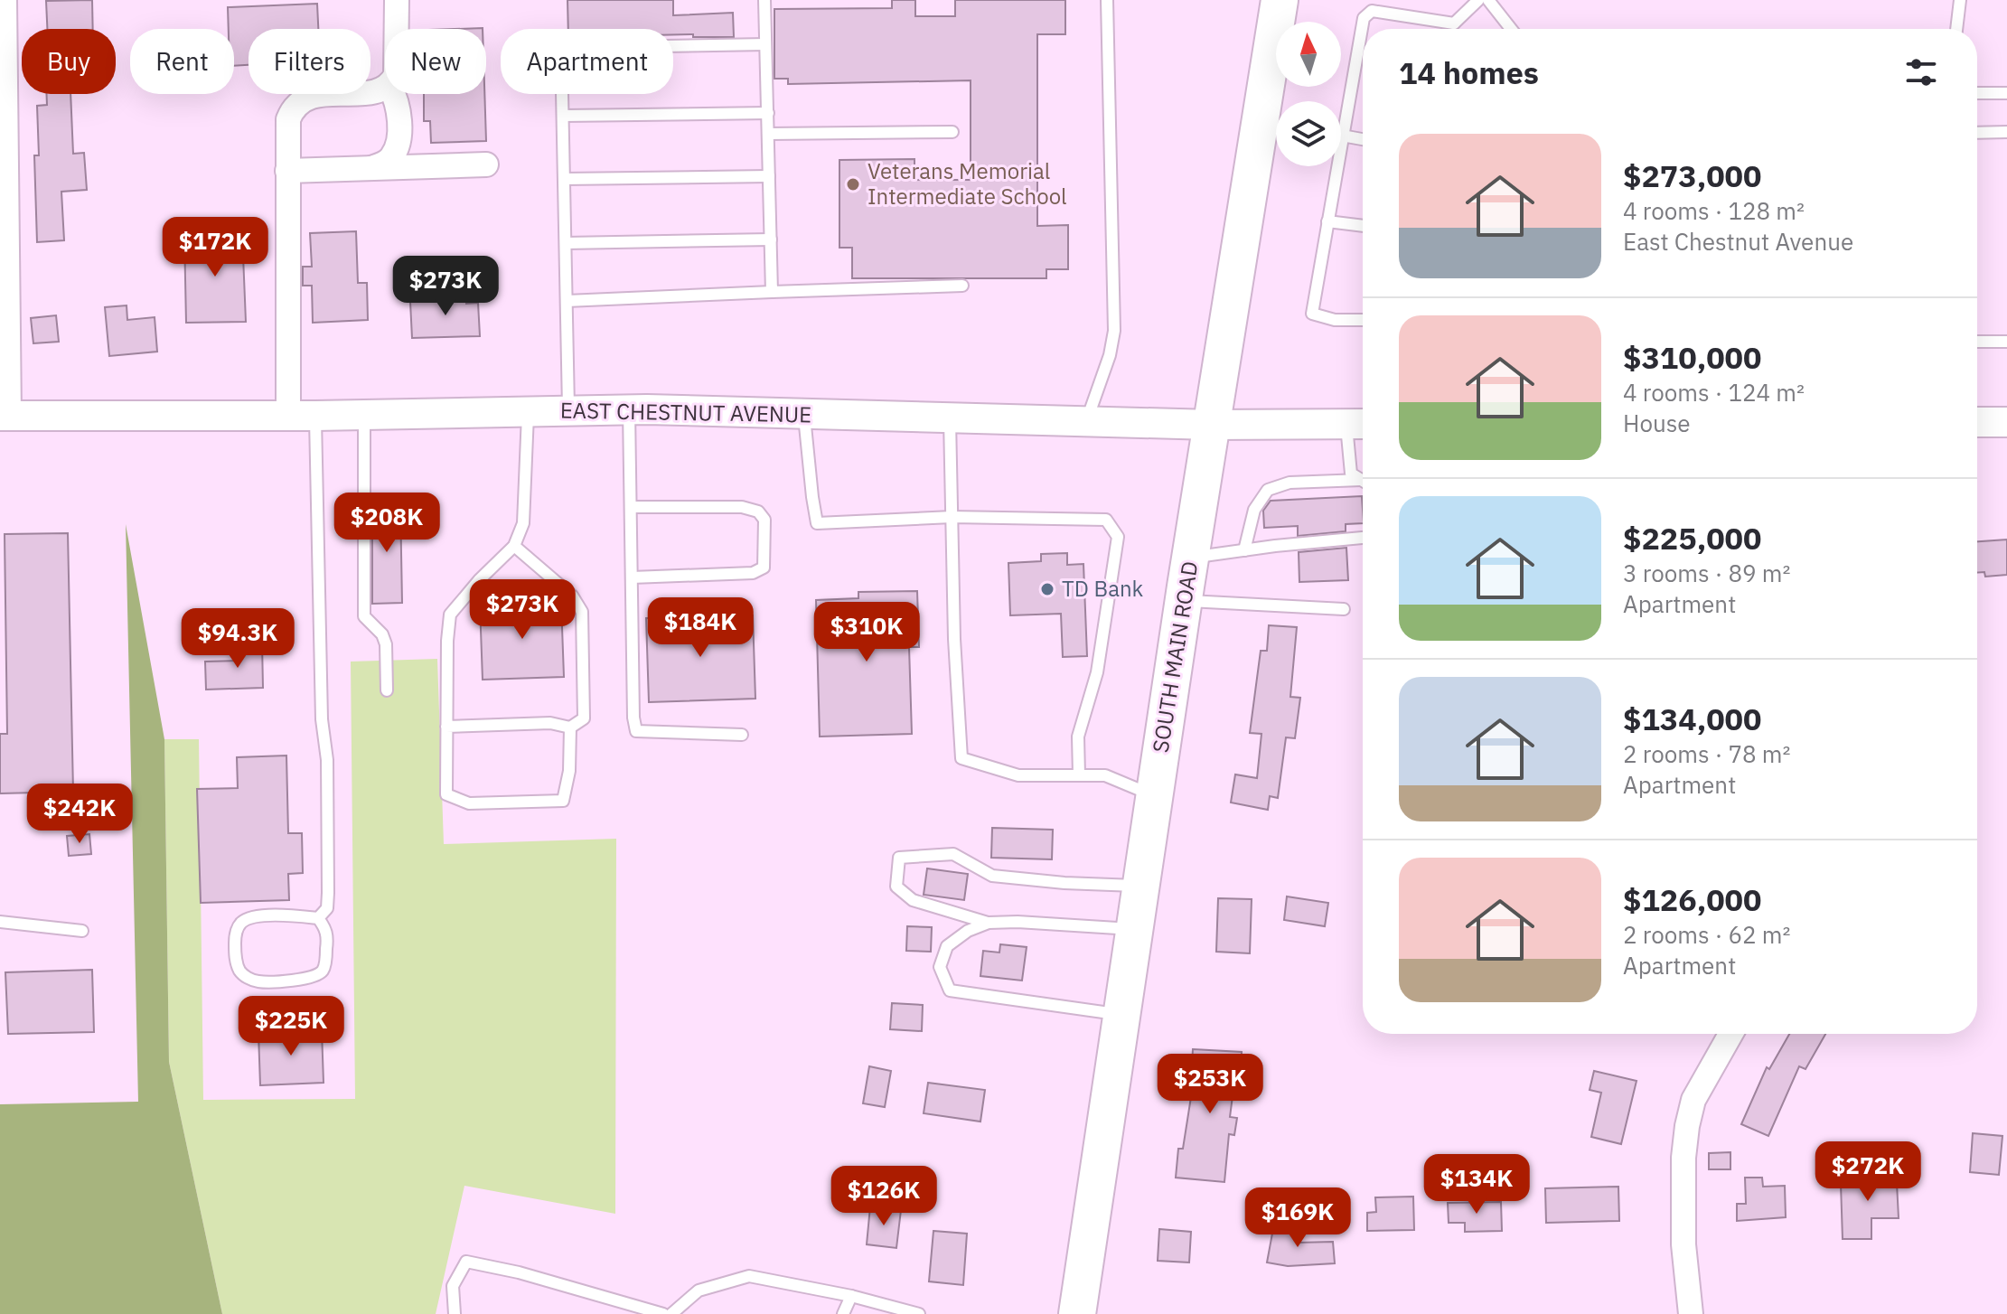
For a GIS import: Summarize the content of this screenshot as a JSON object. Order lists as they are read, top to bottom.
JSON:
{
  "streets": {
    "main road": ["SOUTH MAIN ROAD"],
    "street": ["EAST CHESTNUT AVENUE"]
  },
  "crossings": [
    ["EAST CHESTNUT AVENUE", "SOUTH MAIN ROAD"]
  ],
  "places": ["Veterans Memorial Intermediate School", "TD Bank"],
  "north": "top",
  "page": {
    "chip": [
      "Buy",
      "Rent",
      "Filters",
      "New",
      "Apartment"
    ],
    "heading": "14 homes",
    "list": [
      {
        "name": "$273,000",
        "note": "4 rooms · 128 m² · East Chestnut Avenue"
      },
      {
        "name": "$310,000",
        "note": "4 rooms · 124 m² · House"
      },
      {
        "name": "$225,000",
        "note": "3 rooms · 89 m² · Apartment"
      },
      {
        "name": "$134,000",
        "note": "2 rooms · 78 m² · Apartment"
      },
      {
        "name": "$126,000",
        "note": "2 rooms · 62 m² · Apartment"
      }
    ],
    "price": [
      "$172K",
      "$273K",
      "$208K",
      "$273K",
      "$184K",
      "$310K",
      "$94.3K",
      "$242K",
      "$225K",
      "$253K",
      "$272K",
      "$134K",
      "$126K",
      "$169K"
    ]
  }
}
